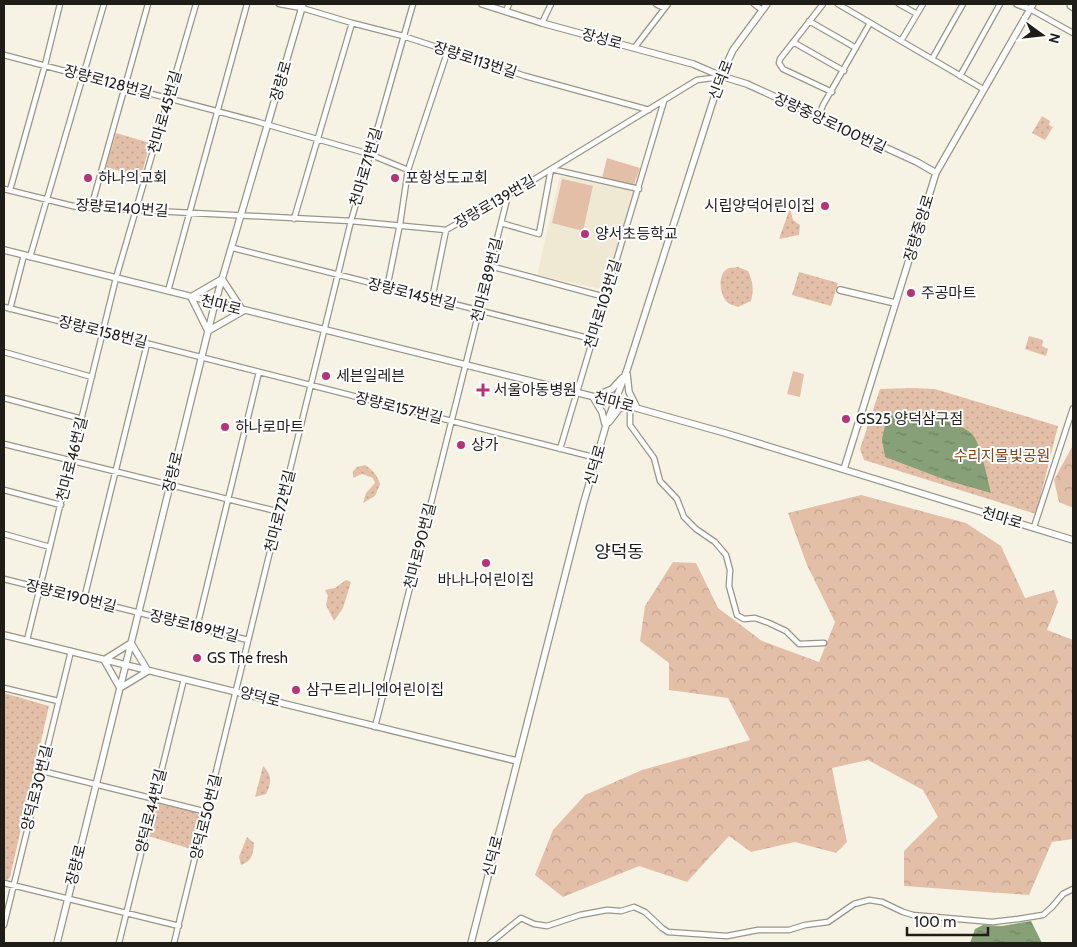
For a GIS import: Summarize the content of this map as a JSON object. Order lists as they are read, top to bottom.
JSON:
{
  "streets": {
    "street": [
      "장성로",
      "장량로113번길",
      "신덕로",
      "장량로",
      "장량로128번길",
      "천마로45번길",
      "장량중앙로100번길",
      "천마로71번길",
      "장량로139번길",
      "장량로140번길",
      "장량중앙로",
      "천마로89번길",
      "장량로145번길",
      "천마로103번길",
      "천마로",
      "장량로158번길",
      "장량로157번길",
      "천마로46번길",
      "천마로72번길",
      "천마로90번길",
      "장량로190번길",
      "장량로189번길",
      "양덕로",
      "양덕로30번길",
      "양덕로44번길",
      "양덕로50번길"
    ]
  },
  "crossings": [
    ["장성로", "신덕로"],
    ["장성로", "장량중앙로100번길"],
    ["장성로", "장량로139번길"],
    ["장량로113번길", "장량로"],
    ["장량로113번길", "천마로71번길"],
    ["장량로113번길", "장량로139번길"],
    ["신덕로", "장량중앙로100번길"],
    ["신덕로", "장량로139번길"],
    ["신덕로", "천마로"],
    ["신덕로", "장량로157번길"],
    ["신덕로", "양덕로"],
    ["장량로", "장량로128번길"],
    ["장량로", "장량로139번길"],
    ["장량로", "장량로140번길"],
    ["장량로", "장량로145번길"],
    ["장량로", "천마로"],
    ["장량로", "장량로158번길"],
    ["장량로", "장량로157번길"],
    ["장량로", "장량로190번길"],
    ["장량로", "장량로189번길"],
    ["장량로", "양덕로"],
    ["장량로128번길", "천마로45번길"],
    ["장량로128번길", "천마로71번길"],
    ["천마로45번길", "장량로140번길"],
    ["천마로45번길", "천마로"],
    ["천마로45번길", "천마로46번길"],
    ["장량중앙로100번길", "장량로139번길"],
    ["장량중앙로100번길", "장량중앙로"],
    ["천마로71번길", "장량로139번길"],
    ["천마로71번길", "장량로145번길"],
    ["천마로71번길", "천마로"],
    ["천마로71번길", "천마로72번길"],
    ["장량로139번길", "장량로140번길"],
    ["장량로139번길", "천마로89번길"],
    ["장량로139번길", "천마로103번길"],
    ["장량중앙로", "천마로"],
    ["천마로89번길", "장량로145번길"],
    ["천마로89번길", "천마로"],
    ["천마로89번길", "천마로90번길"],
    ["장량로145번길", "천마로103번길"],
    ["천마로103번길", "천마로"],
    ["천마로103번길", "장량로157번길"],
    ["천마로", "천마로46번길"],
    ["천마로", "천마로72번길"],
    ["천마로", "천마로90번길"],
    ["장량로158번길", "장량로157번길"],
    ["장량로158번길", "천마로46번길"],
    ["장량로157번길", "천마로72번길"],
    ["장량로157번길", "천마로90번길"],
    ["천마로46번길", "장량로190번길"],
    ["천마로46번길", "양덕로"],
    ["천마로72번길", "장량로189번길"],
    ["천마로72번길", "양덕로"],
    ["천마로72번길", "양덕로50번길"],
    ["천마로90번길", "양덕로"],
    ["장량로190번길", "장량로189번길"],
    ["양덕로", "양덕로30번길"],
    ["양덕로", "양덕로44번길"],
    ["양덕로", "양덕로50번길"]
  ],
  "districts": ["양덕동"],
  "parks": ["수리지물빛공원"],
  "places": {
    "other": [
      "하나의교회",
      "포항성도교회",
      "시립양덕어린이집",
      "양서초등학교",
      "주공마트",
      "세븐일레븐",
      "GS25 양덕삼구점",
      "하나로마트",
      "상가",
      "바나나어린이집",
      "GS The fresh",
      "삼구트리니엔어린이집"
    ],
    "health": ["서울아동병원"]
  },
  "scale_bar": "100 m",
  "north": "right"
}
